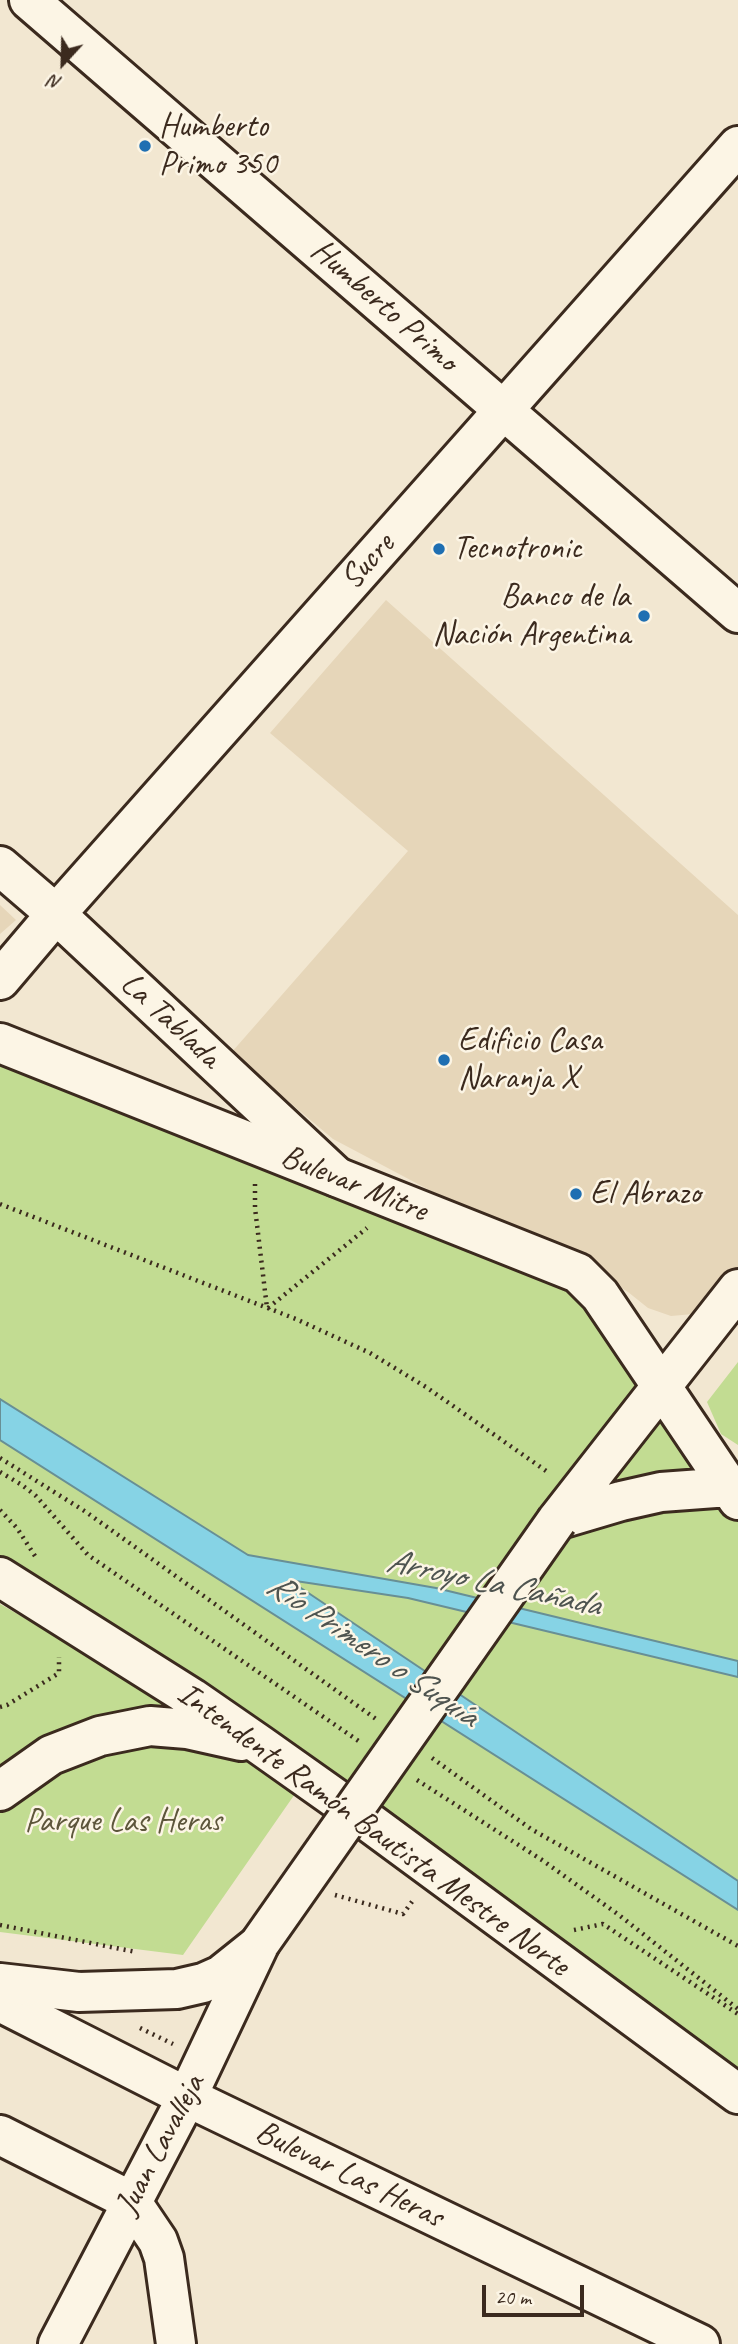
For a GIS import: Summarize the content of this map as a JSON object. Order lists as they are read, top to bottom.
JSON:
{
  "streets": {
    "main road": [
      "Humberto Primo",
      "Sucre",
      "La Tablada",
      "Bulevar Mitre",
      "Intendente Ramón Bautista Mestre Norte",
      "Juan Lavalleja",
      "Bulevar Las Heras"
    ]
  },
  "crossings": [
    ["Humberto Primo", "Sucre"],
    ["Sucre", "La Tablada"],
    ["La Tablada", "Bulevar Mitre"],
    ["Juan Lavalleja", "Bulevar Las Heras"]
  ],
  "water": ["Arroyo La Cañada", "Río Primero o Suquía"],
  "parks": ["Parque Las Heras"],
  "places": [
    "Humberto Primo 350",
    "Tecnotronic",
    "Banco de la Nación Argentina",
    "Edificio Casa Naranja X",
    "El Abrazo"
  ],
  "scale_bar": "20 m",
  "north": "bottom"
}
